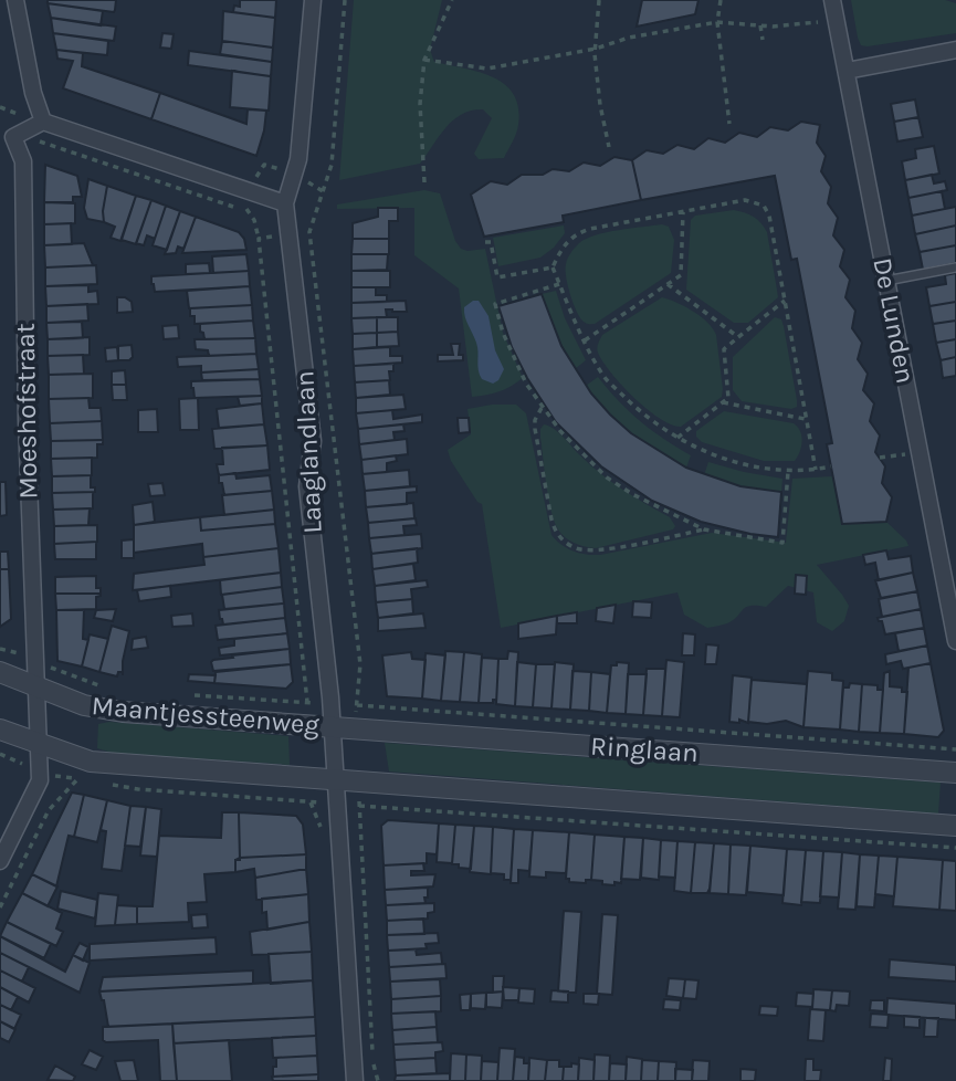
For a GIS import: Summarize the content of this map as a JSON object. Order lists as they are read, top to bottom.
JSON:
{
  "streets": {
    "street": [
      "De Lunden",
      "Moeshofstraat",
      "Laaglandlaan",
      "Maantjessteenweg",
      "Ringlaan"
    ]
  },
  "crossings": [
    ["Moeshofstraat", "Maantjessteenweg"],
    ["Laaglandlaan", "Maantjessteenweg"],
    ["Laaglandlaan", "Ringlaan"],
    ["Maantjessteenweg", "Ringlaan"]
  ]
}
